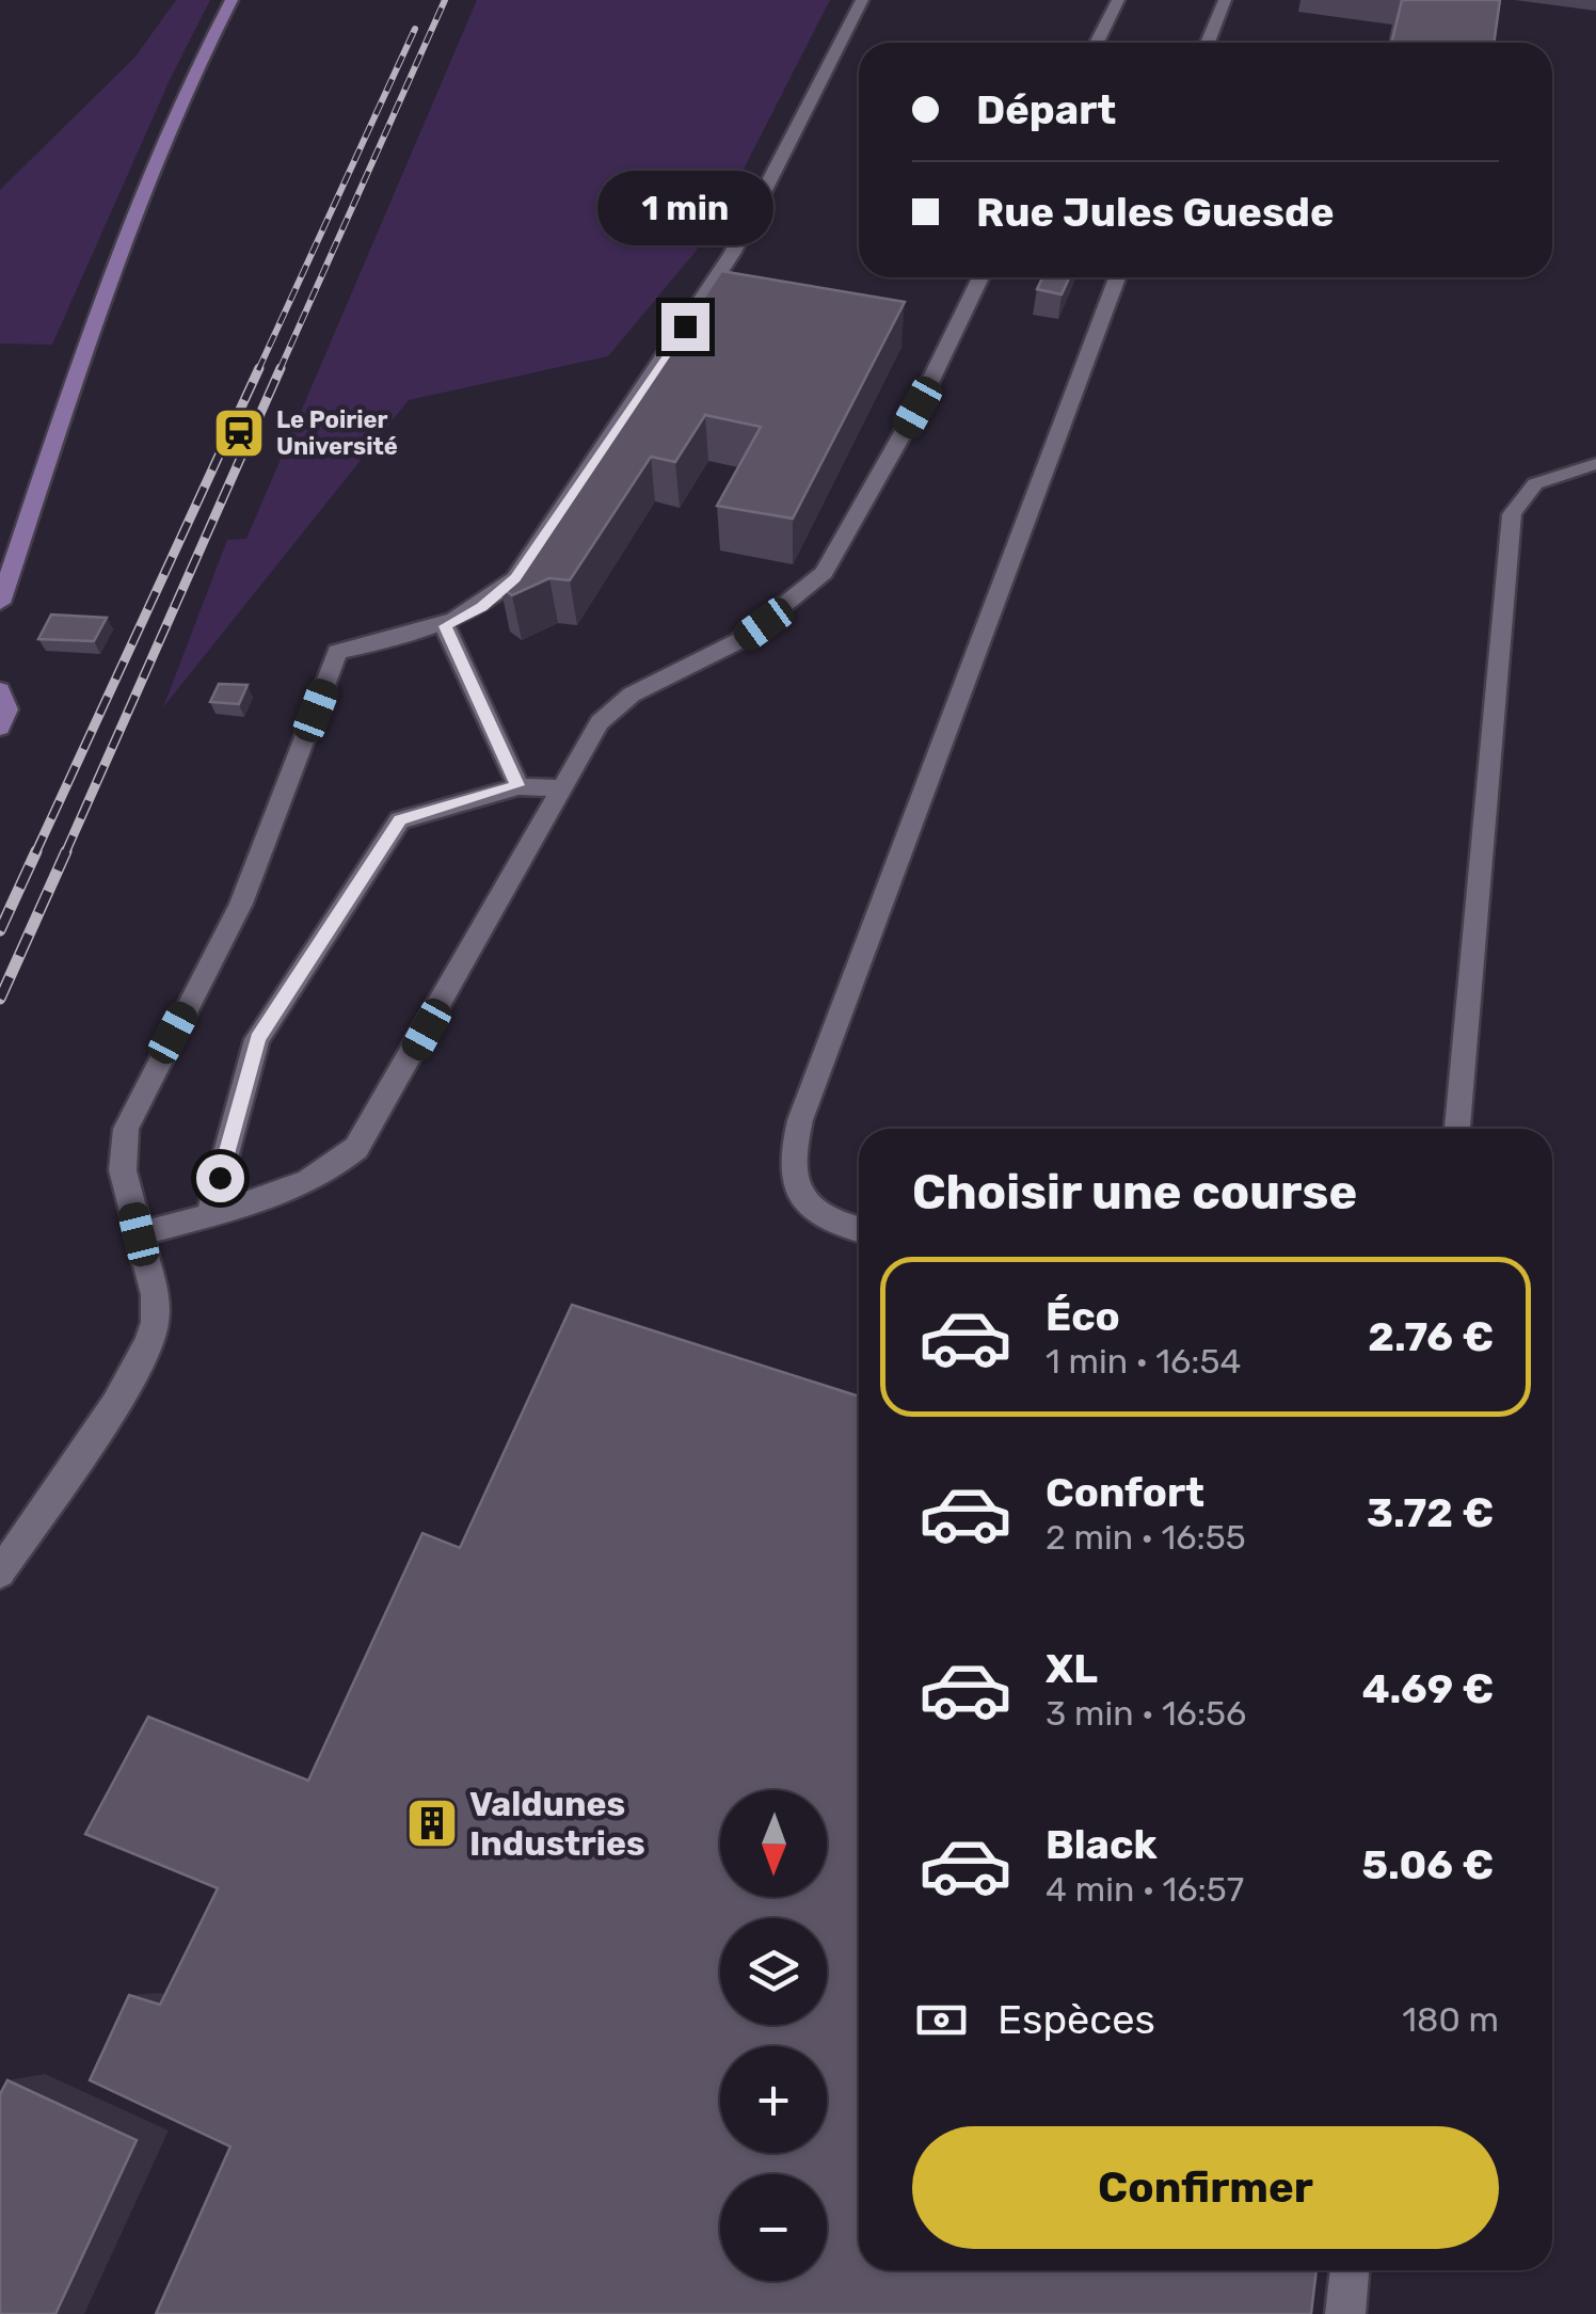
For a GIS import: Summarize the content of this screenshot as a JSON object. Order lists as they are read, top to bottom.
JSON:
{
  "places": {
    "station": ["Le Poirier Université"],
    "building": ["Valdunes Industries"]
  },
  "north": "bottom",
  "page": {
    "banner": ["Départ", "Rue Jules Guesde"],
    "bubble": "1 min",
    "heading": "Choisir une course",
    "list": [
      {
        "name": "Éco",
        "note": "1 min · 16:54",
        "value": "2.76 €"
      },
      {
        "name": "Confort",
        "note": "2 min · 16:55",
        "value": "3.72 €"
      },
      {
        "name": "XL",
        "note": "3 min · 16:56",
        "value": "4.69 €"
      },
      {
        "name": "Black",
        "note": "4 min · 16:57",
        "value": "5.06 €"
      }
    ],
    "map_buttons": ["+", "−"],
    "pay": ["Espèces", "180 m"],
    "buttons": "Confirmer"
  }
}
